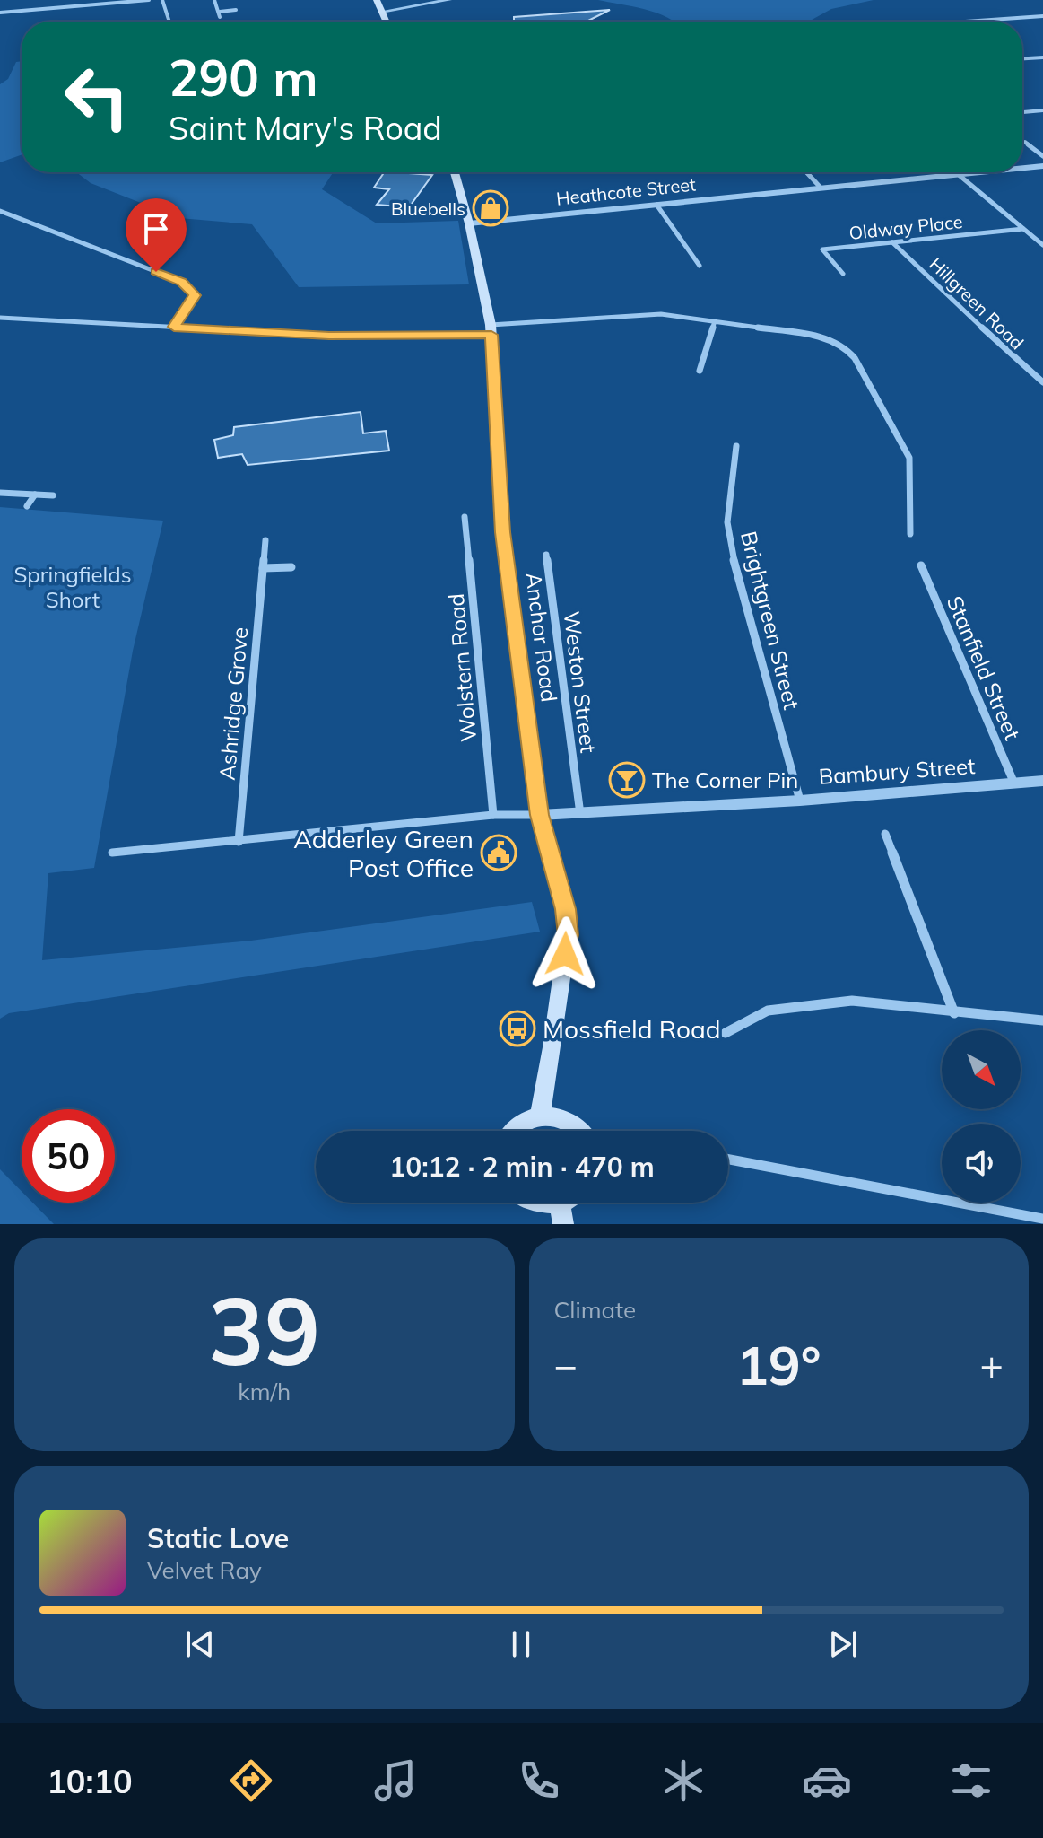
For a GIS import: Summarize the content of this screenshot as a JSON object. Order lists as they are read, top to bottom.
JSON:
{
  "streets": {
    "main road": ["Anchor Road"],
    "street": [
      "Heathcote Street",
      "Oldway Place",
      "Hillgreen Road",
      "Brightgreen Street",
      "Wolstern Road",
      "Stanfield Street",
      "Weston Street",
      "Ashridge Grove",
      "Bambury Street"
    ]
  },
  "crossings": [
    ["Heathcote Street", "Anchor Road"],
    ["Oldway Place", "Hillgreen Road"],
    ["Brightgreen Street", "Bambury Street"],
    ["Anchor Road", "Bambury Street"],
    ["Stanfield Street", "Bambury Street"],
    ["Weston Street", "Bambury Street"]
  ],
  "parks": ["Springfields Short"],
  "places": {
    "shop": ["Bluebells"],
    "bar": ["The Corner Pin"],
    "public building": ["Adderley Green Post Office"],
    "bus stop": ["Mossfield Road"]
  },
  "north": "bottom right",
  "page": {
    "turn": ["290 m", "Saint Mary's Road"],
    "limit": "50",
    "trip": "10:12 · 2 min · 470 m",
    "tile": [
      ["39", "km/h"],
      "Climate"
    ],
    "heat": ["−", "19°", "+"],
    "song": ["Static Love", "Velvet Ray"],
    "tabs": "10:10"
  }
}
